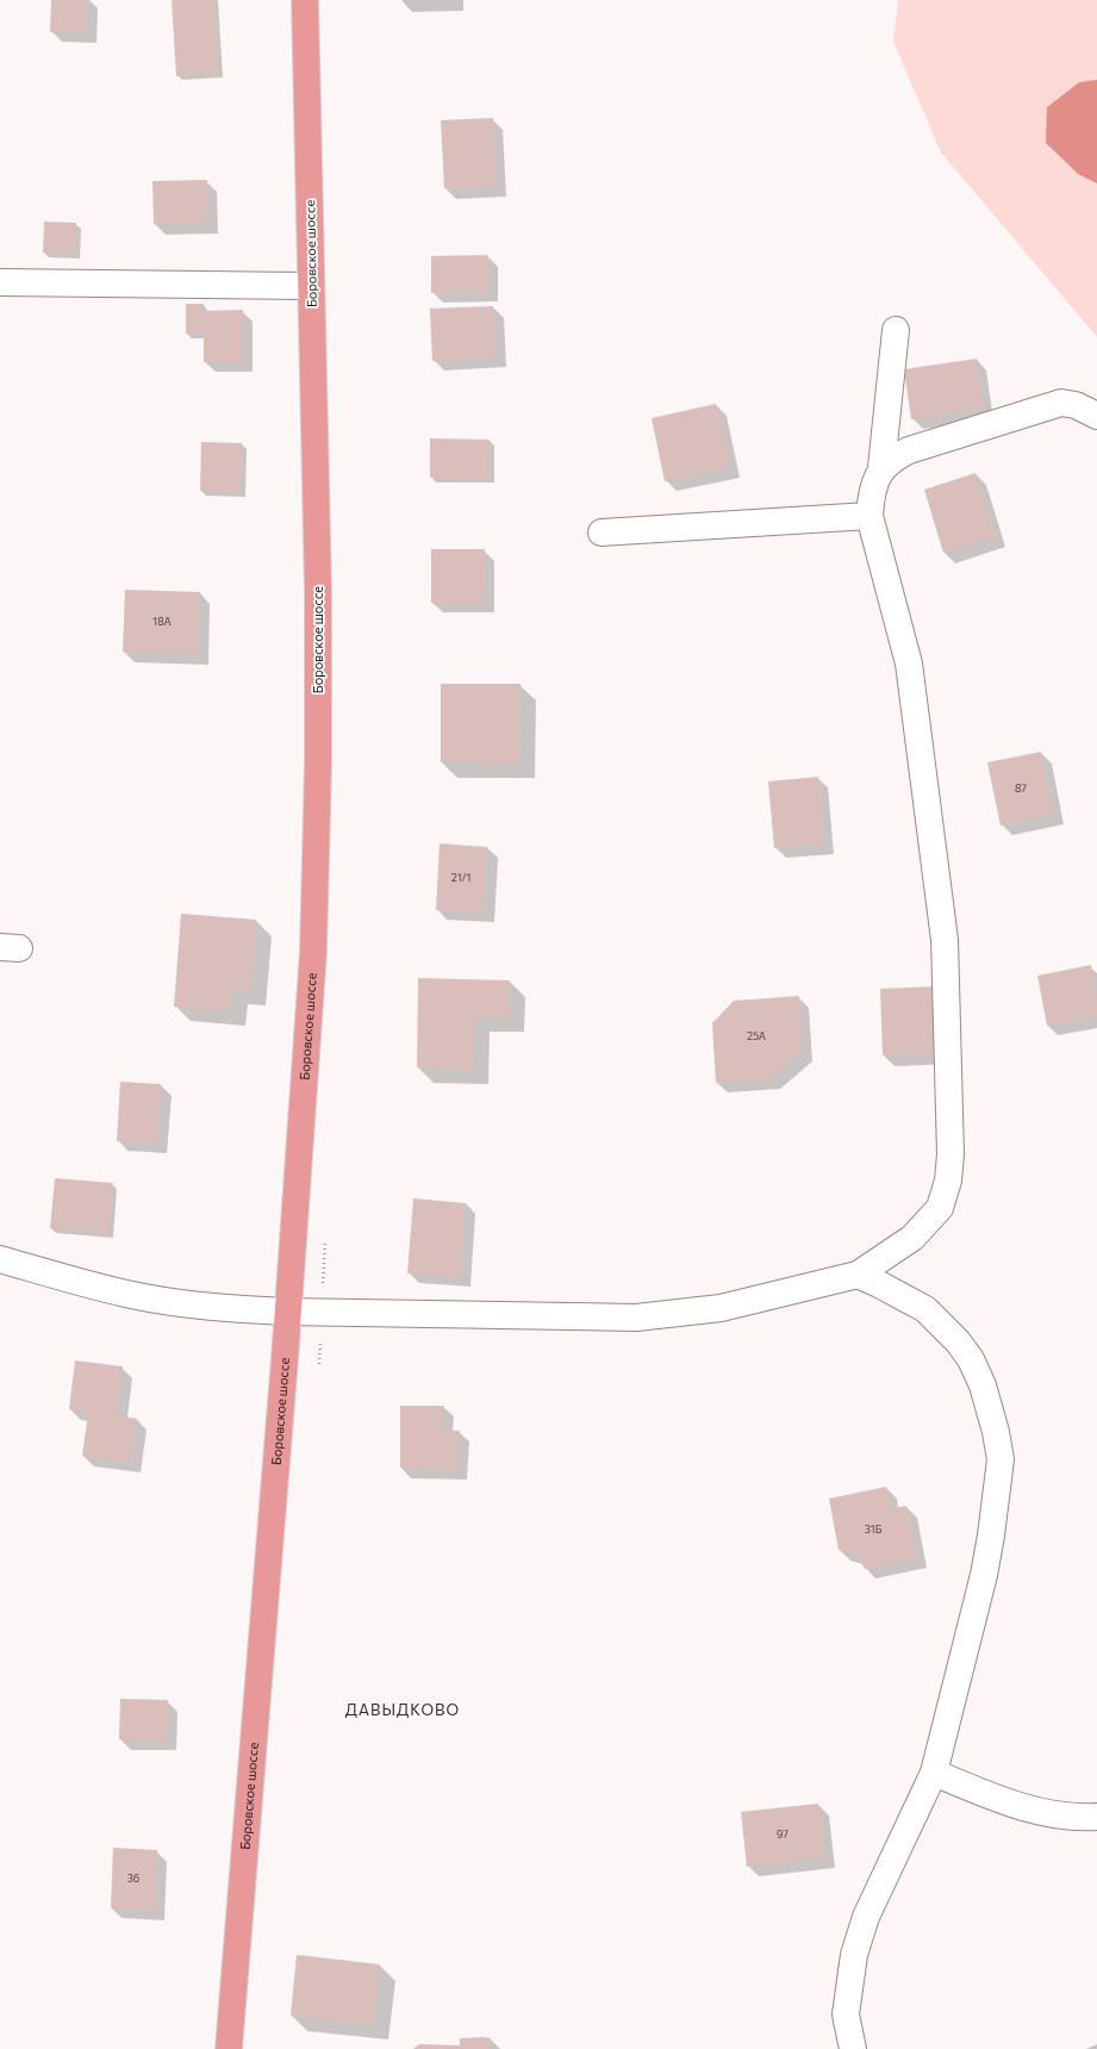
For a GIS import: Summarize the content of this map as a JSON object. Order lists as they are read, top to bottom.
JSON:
{
  "streets": {
    "main road": ["Боровское шоссе"]
  },
  "districts": ["ДАВЫДКОВО"],
  "house_numbers": [
    "18А",
    "87",
    "21/1",
    "25А",
    "31Б",
    "97",
    "36"
  ]
}
